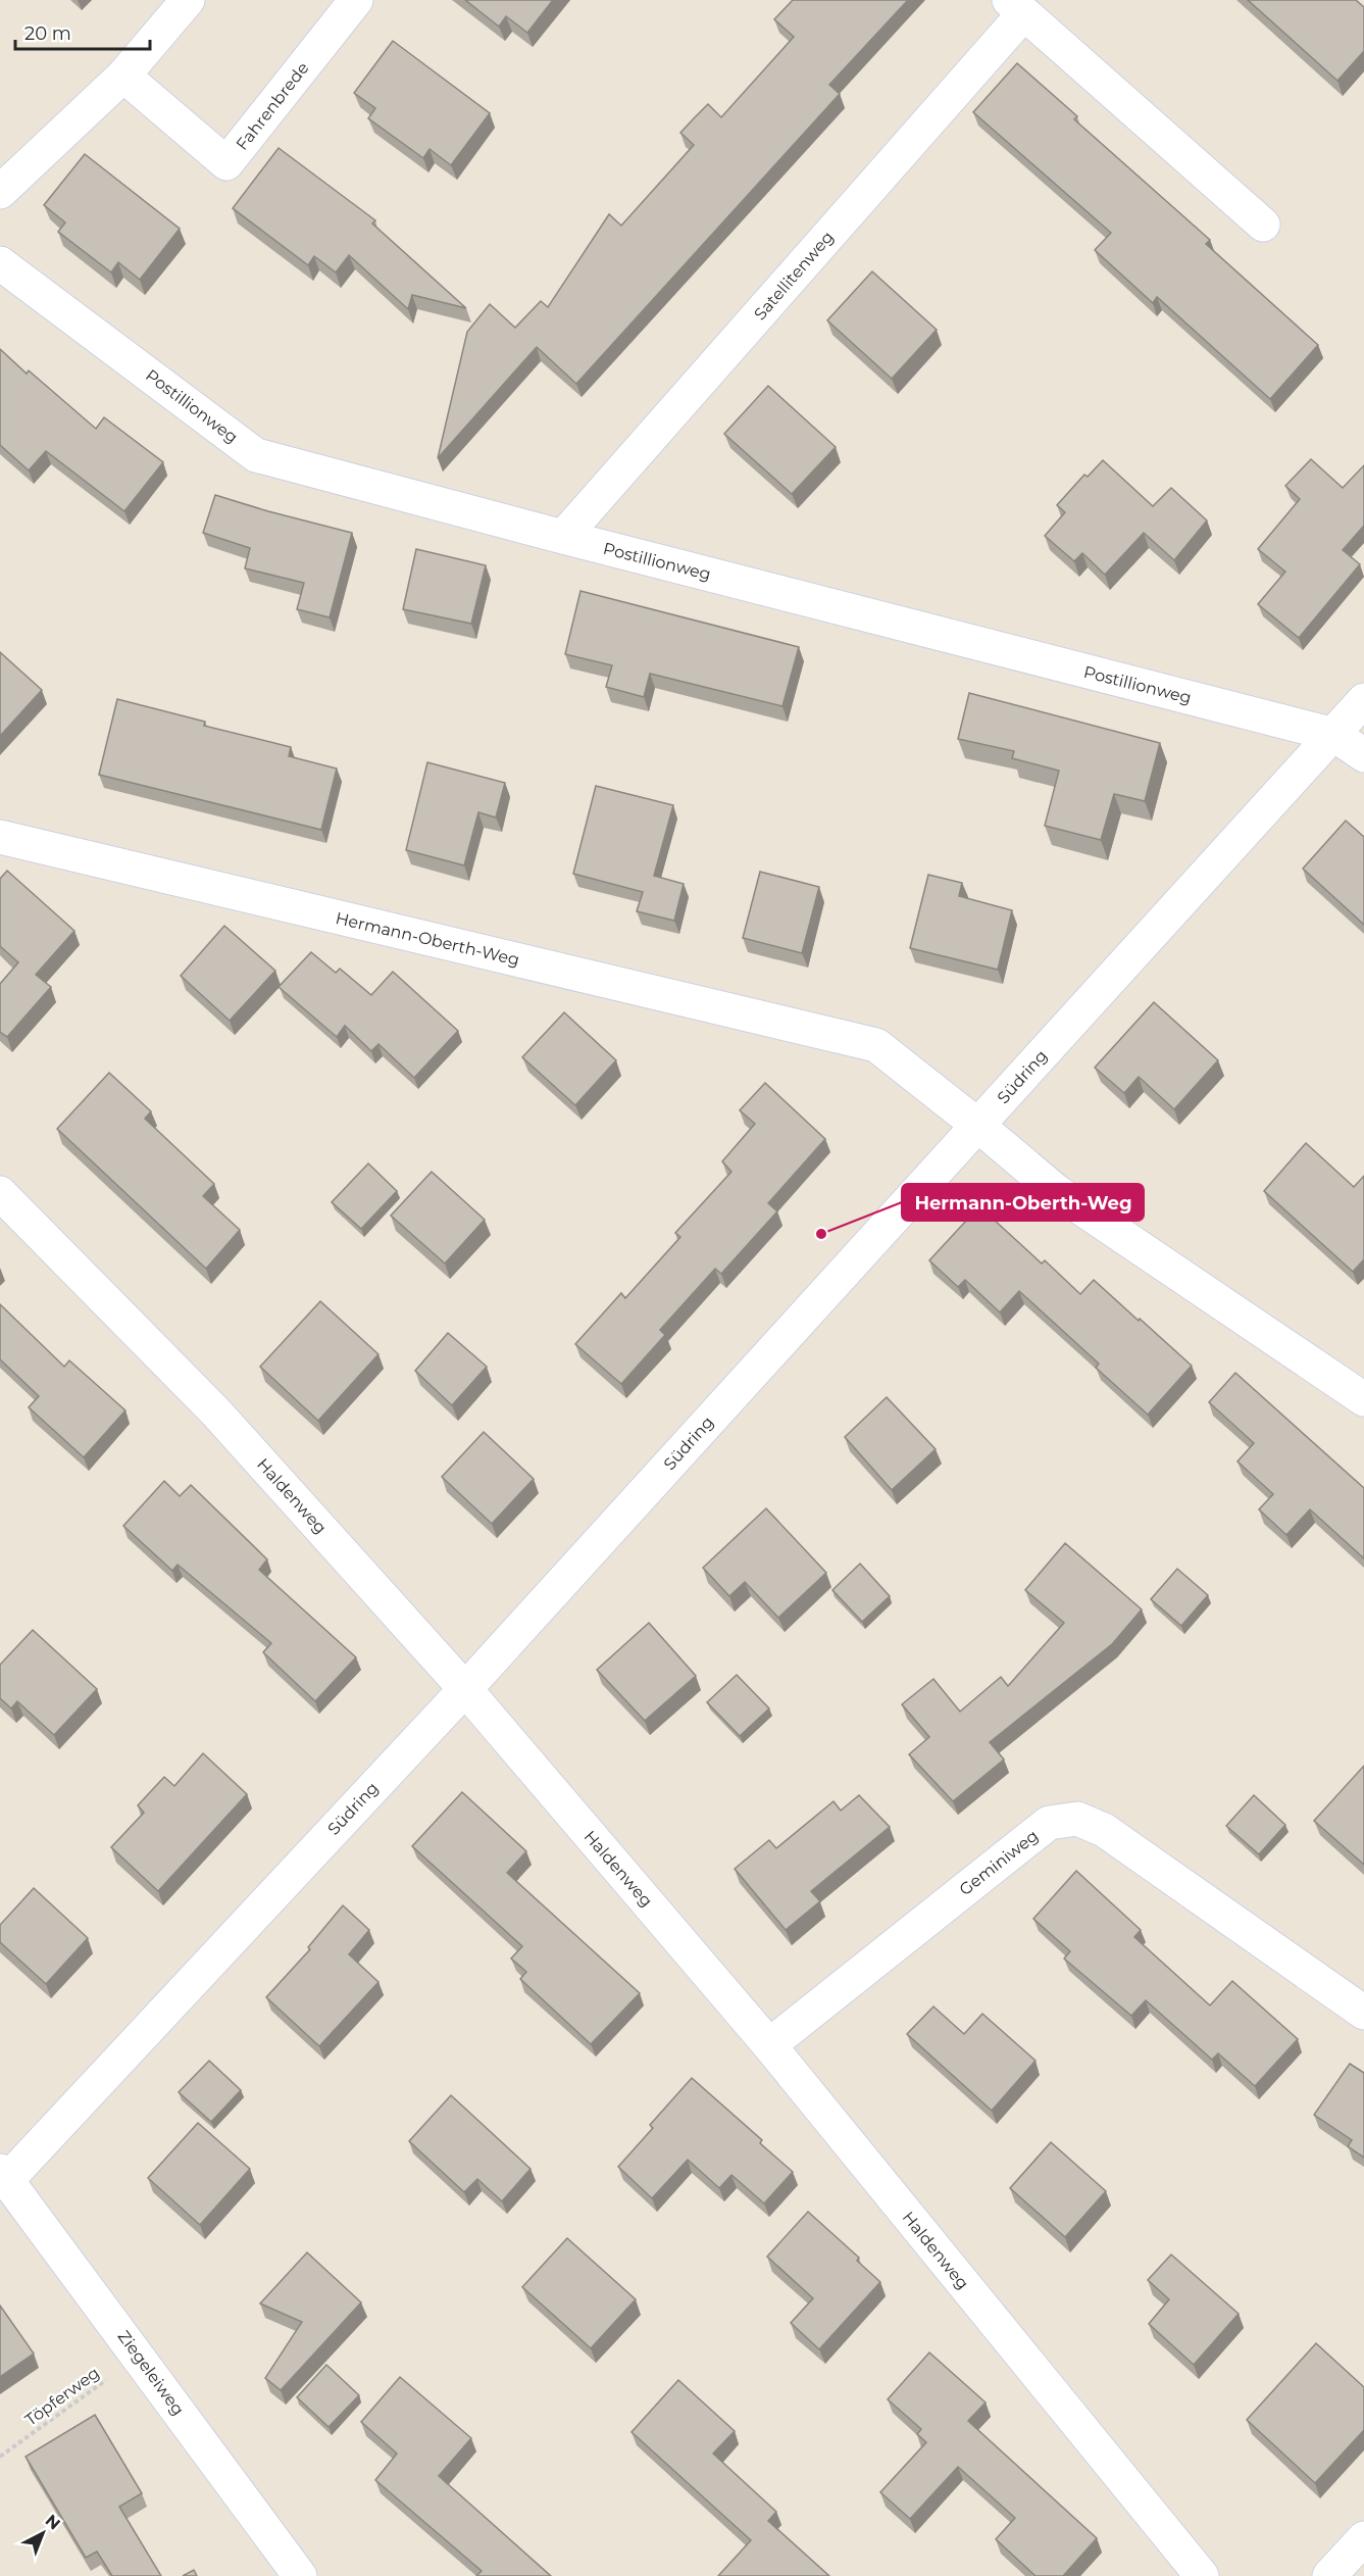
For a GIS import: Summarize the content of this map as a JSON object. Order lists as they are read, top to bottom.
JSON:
{
  "streets": {
    "street": [
      "Fahrenbrede",
      "Satellitenweg",
      "Postillionweg",
      "Hermann-Oberth-Weg",
      "Südring",
      "Haldenweg",
      "Geminiweg",
      "Ziegeleiweg"
    ],
    "path": ["Töpferweg"]
  },
  "crossings": [
    ["Satellitenweg", "Postillionweg"],
    ["Postillionweg", "Südring"],
    ["Hermann-Oberth-Weg", "Südring"],
    ["Südring", "Haldenweg"],
    ["Südring", "Ziegeleiweg"],
    ["Haldenweg", "Geminiweg"],
    ["Ziegeleiweg", "Töpferweg"]
  ],
  "places": ["Hermann-Oberth-Weg"],
  "scale_bar": "20 m",
  "north": "top right"
}
